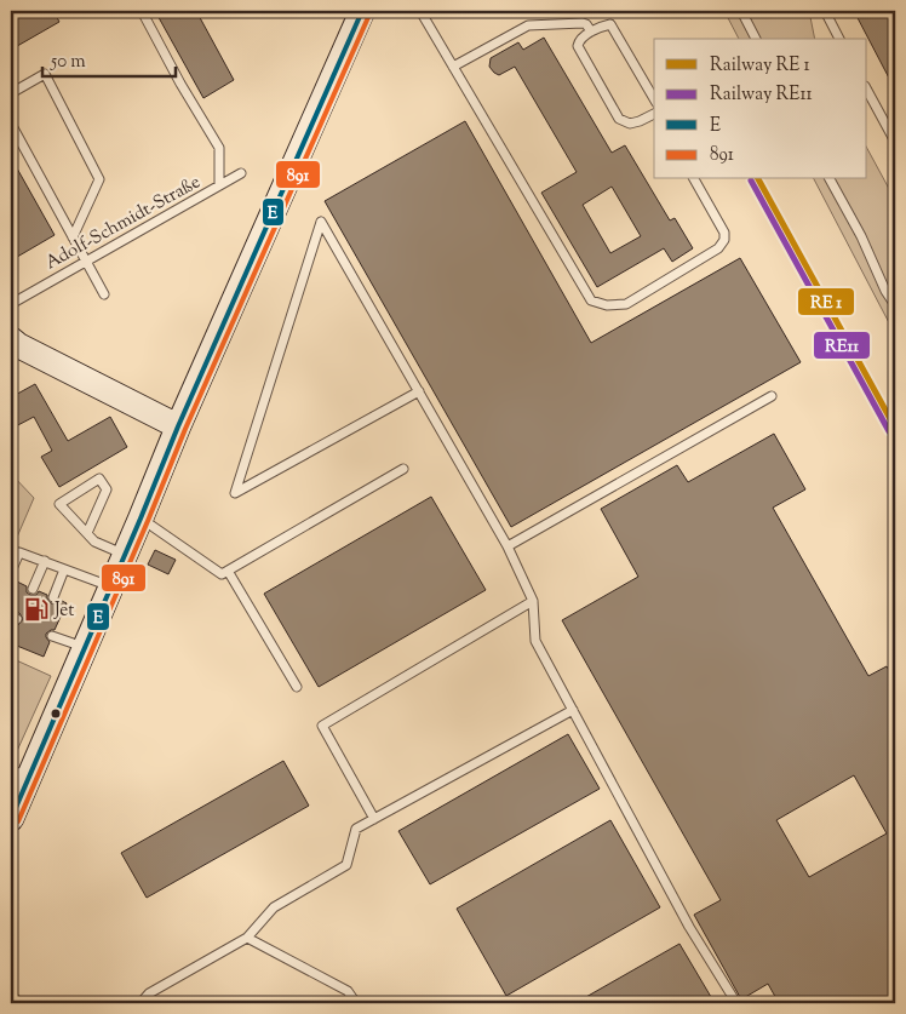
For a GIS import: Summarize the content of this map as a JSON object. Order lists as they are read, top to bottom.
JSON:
{
  "streets": {
    "lane": ["Adolf-Schmidt-Straße"]
  },
  "places": {
    "fuel station": ["Jet"]
  },
  "lines": ["transit line E", "transit line 891", "rail line RE11"],
  "legend": [
    "Railway RE 1",
    "Railway RE11",
    "E",
    "891"
  ],
  "scale_bar": "50 m"
}
